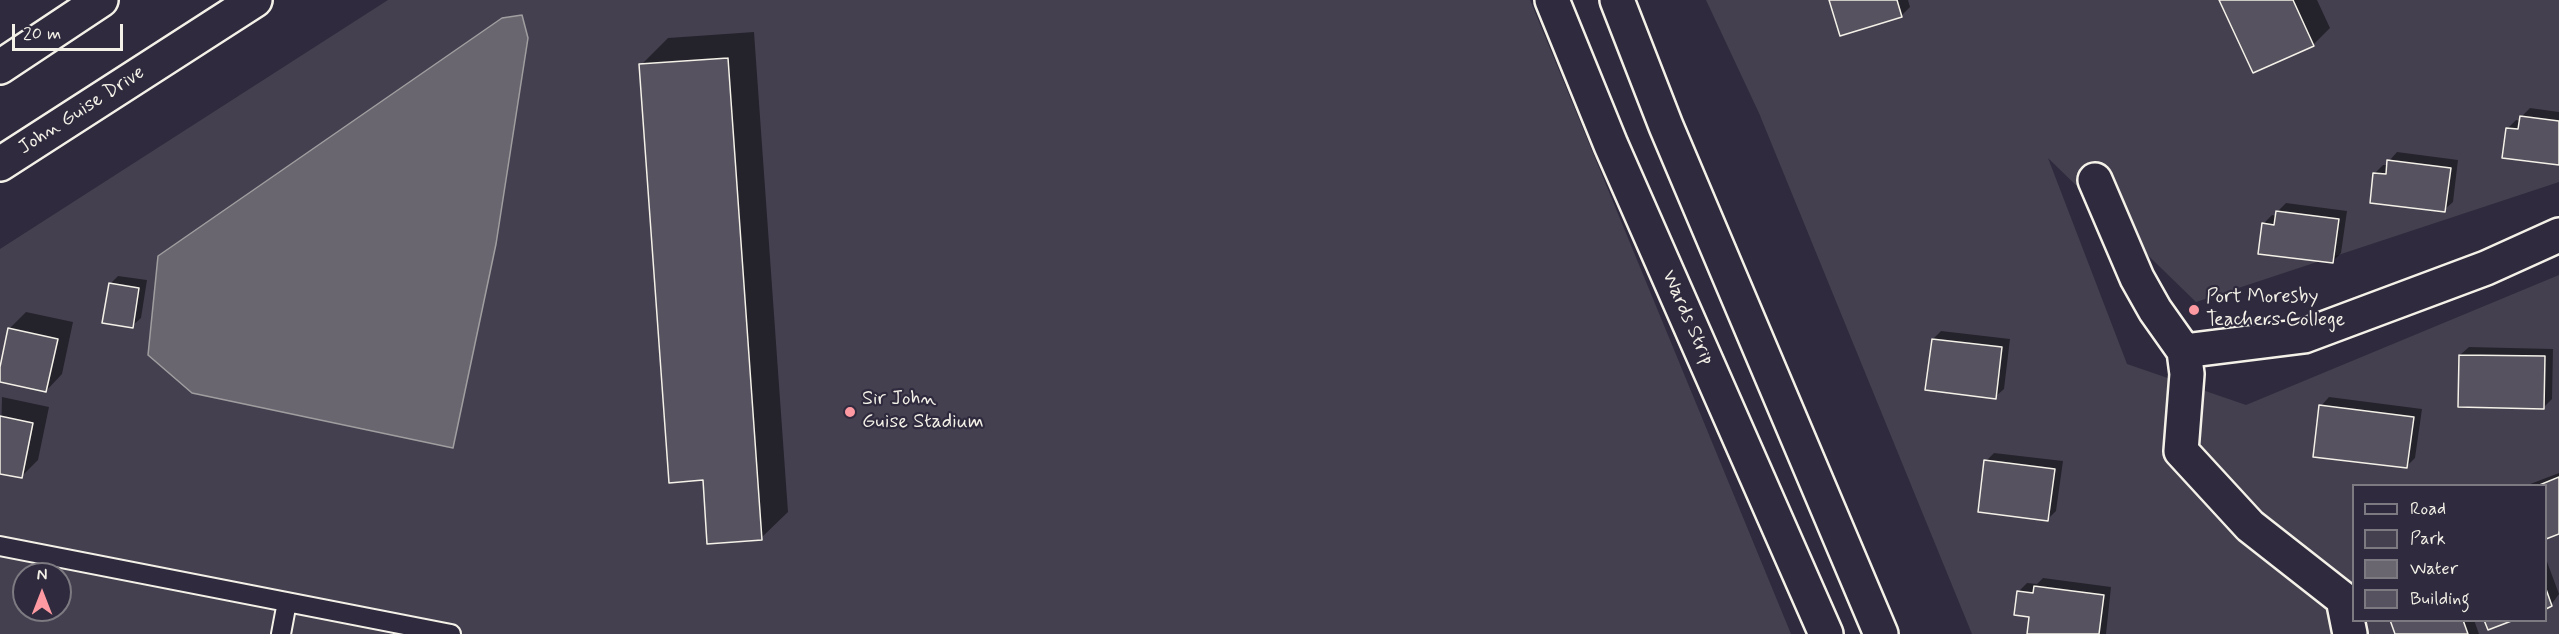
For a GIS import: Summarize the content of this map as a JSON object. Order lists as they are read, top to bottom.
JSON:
{
  "streets": {
    "main road": ["John Guise Drive", "Wards Strip"]
  },
  "places": ["Port Moresby Teachers College", "Sir John Guise Stadium"],
  "legend": [
    "Road",
    "Park",
    "Water",
    "Building"
  ],
  "scale_bar": "20 m",
  "north": "top"
}
